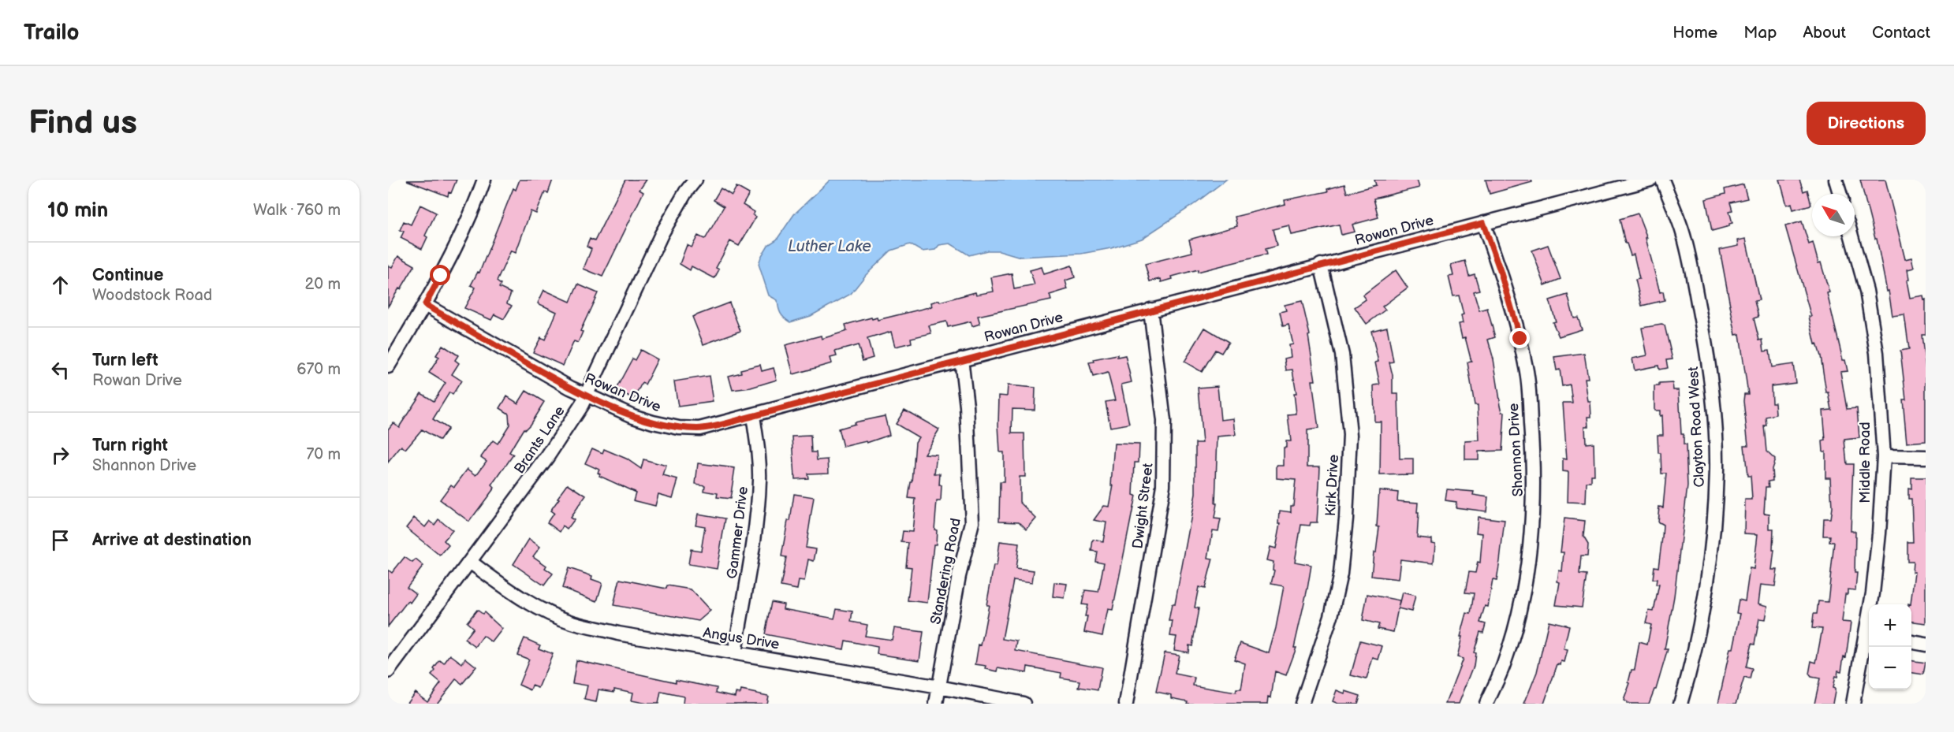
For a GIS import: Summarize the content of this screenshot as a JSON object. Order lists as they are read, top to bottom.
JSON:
{
  "streets": {
    "street": [
      "Rowan Drive",
      "Clayton Road West",
      "Brants Lane",
      "Shannon Drive",
      "Middle Road",
      "Kirk Drive",
      "Dwight Street",
      "Gammer Drive",
      "Standering Road",
      "Angus Drive"
    ]
  },
  "crossings": [
    ["Rowan Drive", "Brants Lane"],
    ["Rowan Drive", "Shannon Drive"],
    ["Rowan Drive", "Kirk Drive"],
    ["Rowan Drive", "Dwight Street"],
    ["Rowan Drive", "Gammer Drive"],
    ["Rowan Drive", "Standering Road"],
    ["Brants Lane", "Angus Drive"],
    ["Gammer Drive", "Angus Drive"],
    ["Standering Road", "Angus Drive"]
  ],
  "water": ["Luther Lake"],
  "north": "top left",
  "page": {
    "header": "Trailo",
    "nav": [
      "Home",
      "Map",
      "About",
      "Contact"
    ],
    "buttons": "Directions",
    "title": "Find us",
    "heading": ["10 min", "Walk · 760 m"],
    "list": [
      ["Continue", "Woodstock Road", "20 m"],
      ["Turn left", "Rowan Drive", "670 m"],
      ["Turn right", "Shannon Drive", "70 m"],
      "Arrive at destination"
    ],
    "map_buttons": ["+", "−"]
  }
}
